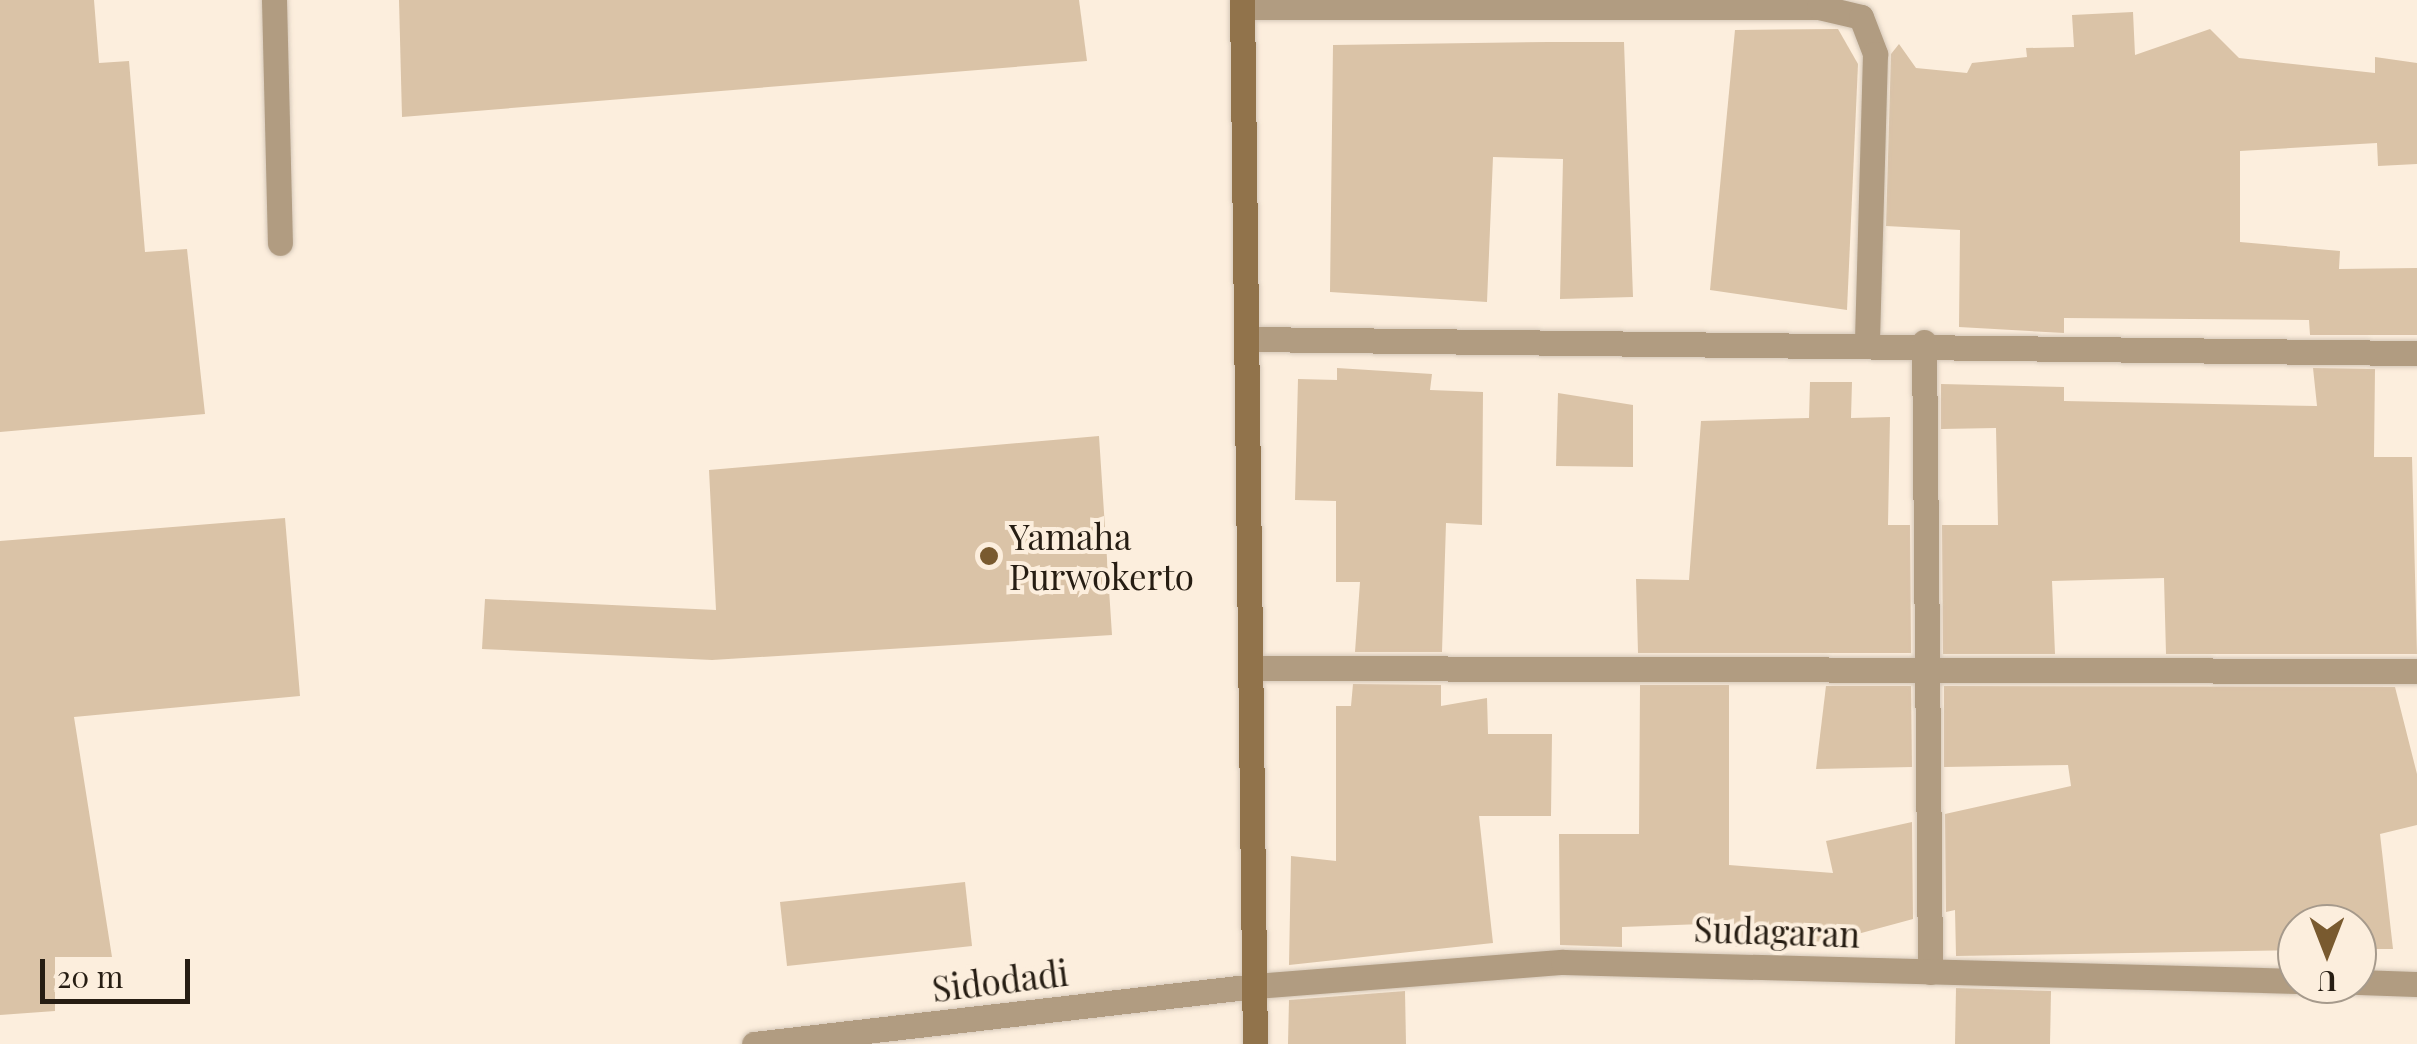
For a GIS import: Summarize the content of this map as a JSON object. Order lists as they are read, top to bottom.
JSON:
{
  "streets": {
    "street": ["Sudagaran", "Sidodadi"]
  },
  "crossings": [
    ["Sudagaran", "Sidodadi"]
  ],
  "places": ["Yamaha Purwokerto"],
  "scale_bar": "20 m",
  "north": "bottom"
}
